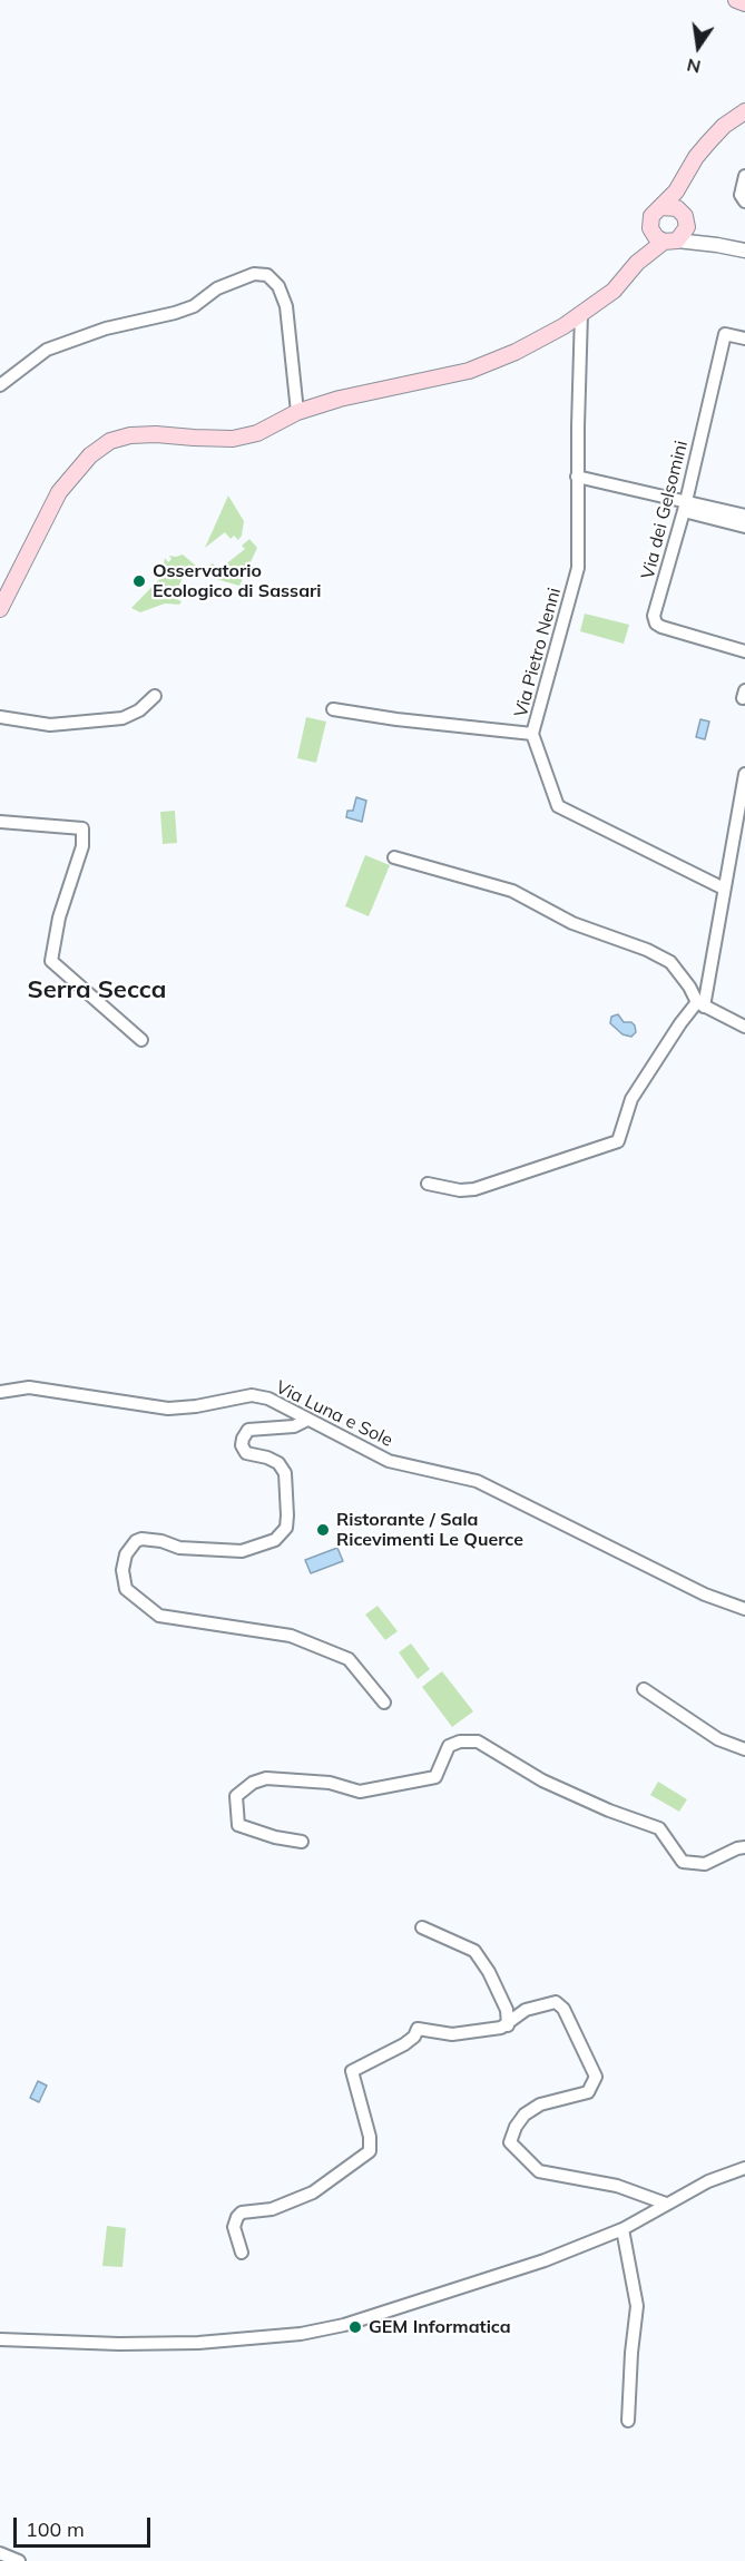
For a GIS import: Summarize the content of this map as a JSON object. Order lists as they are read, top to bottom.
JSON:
{
  "streets": {
    "street": ["Via dei Gelsomini", "Via Pietro Nenni", "Via Luna e Sole"]
  },
  "districts": ["Serra Secca"],
  "places": ["Osservatorio Ecologico di Sassari", "Ristorante / Sala Ricevimenti Le Querce", "GEM Informatica"],
  "scale_bar": "100 m",
  "north": "bottom"
}
